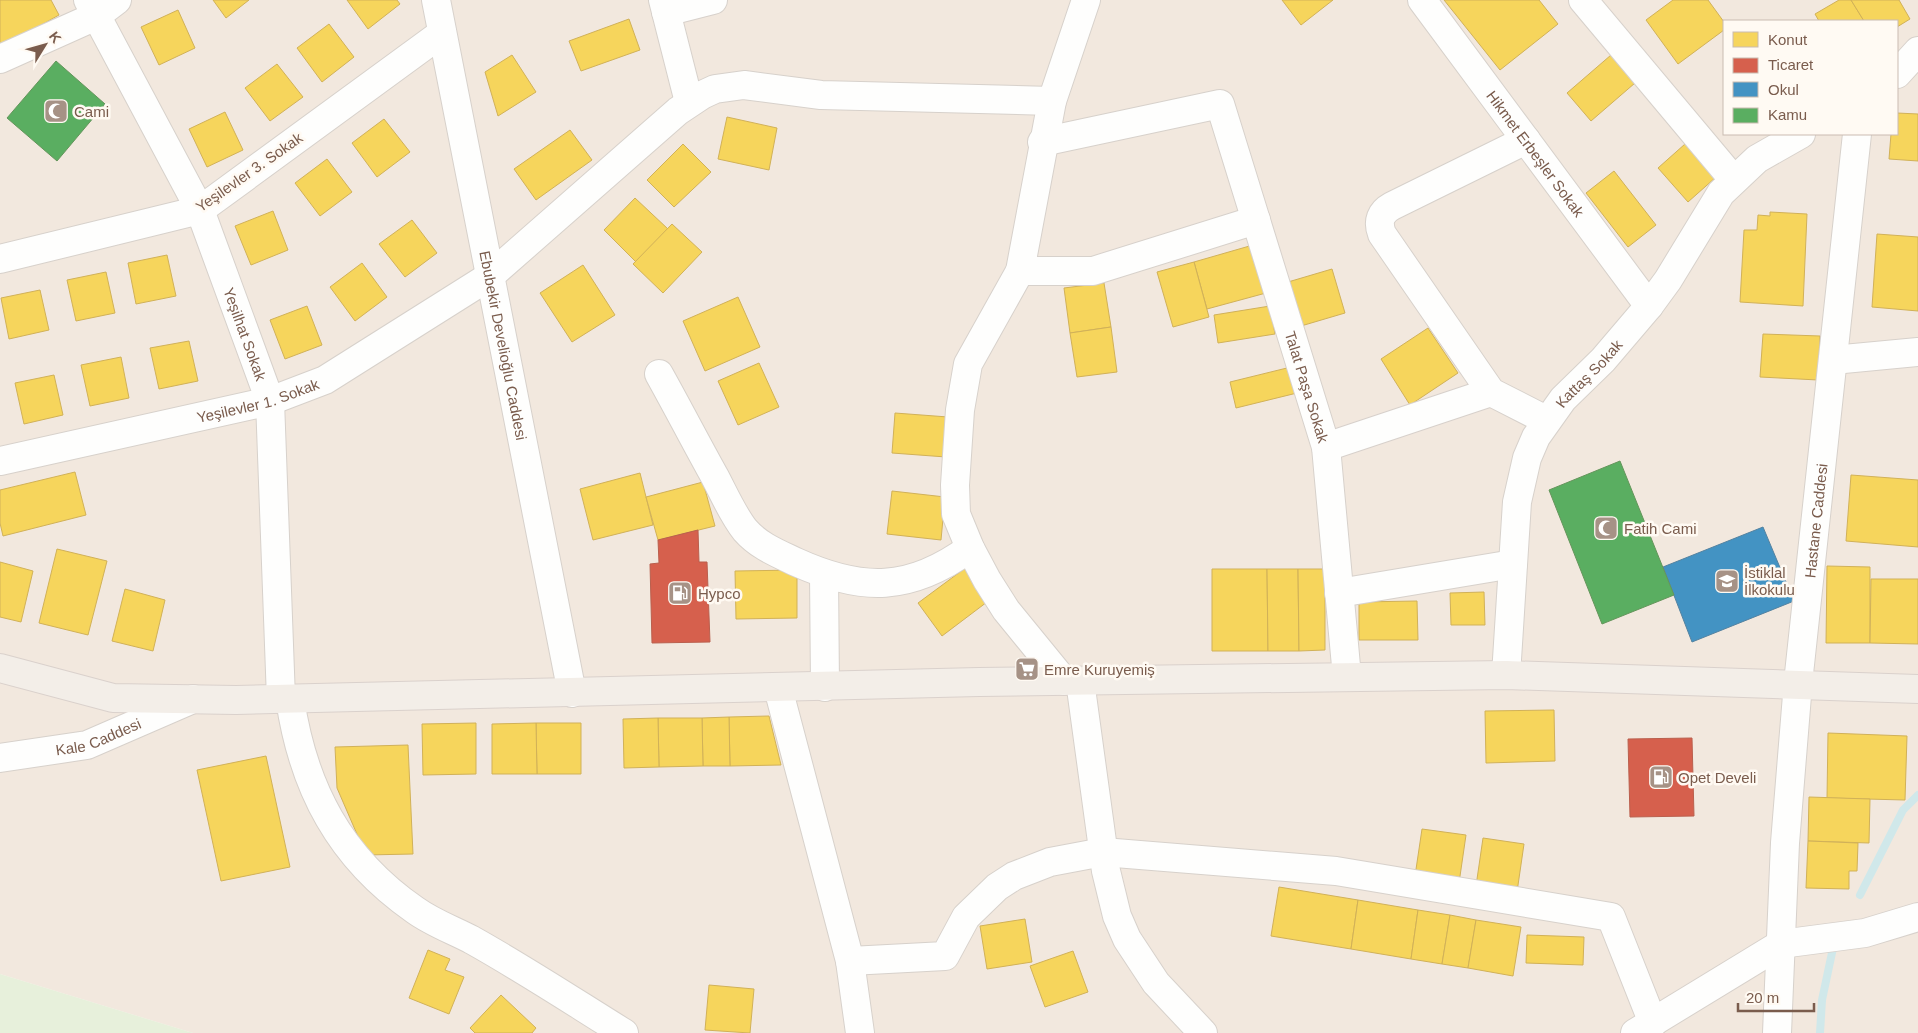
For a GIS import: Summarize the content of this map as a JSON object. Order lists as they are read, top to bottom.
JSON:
{
  "streets": {
    "street": [
      "Hikmet Erbeşler Sokak",
      "Yeşilevler 3. Sokak",
      "Yeşilhat Sokak",
      "Ebubekir Develioğlu Caddesi",
      "Kattaş Sokak",
      "Talat Paşa Sokak",
      "Yeşilevler 1. Sokak",
      "Hastane Caddesi",
      "Kale Caddesi"
    ]
  },
  "crossings": [
    ["Hikmet Erbeşler Sokak", "Kattaş Sokak"],
    ["Yeşilevler 3. Sokak", "Yeşilhat Sokak"],
    ["Yeşilevler 3. Sokak", "Ebubekir Develioğlu Caddesi"],
    ["Yeşilhat Sokak", "Yeşilevler 1. Sokak"],
    ["Ebubekir Develioğlu Caddesi", "Yeşilevler 1. Sokak"]
  ],
  "places": {
    "mosque": ["Cami", "Fatih Cami"],
    "school or university": ["İstiklal İlkokulu"],
    "fuel station": ["Hypco", "Opet Develi"],
    "supermarket": ["Emre Kuruyemiş"]
  },
  "legend": [
    "Konut",
    "Ticaret",
    "Okul",
    "Kamu"
  ],
  "scale_bar": "20 m",
  "north": "top right"
}
